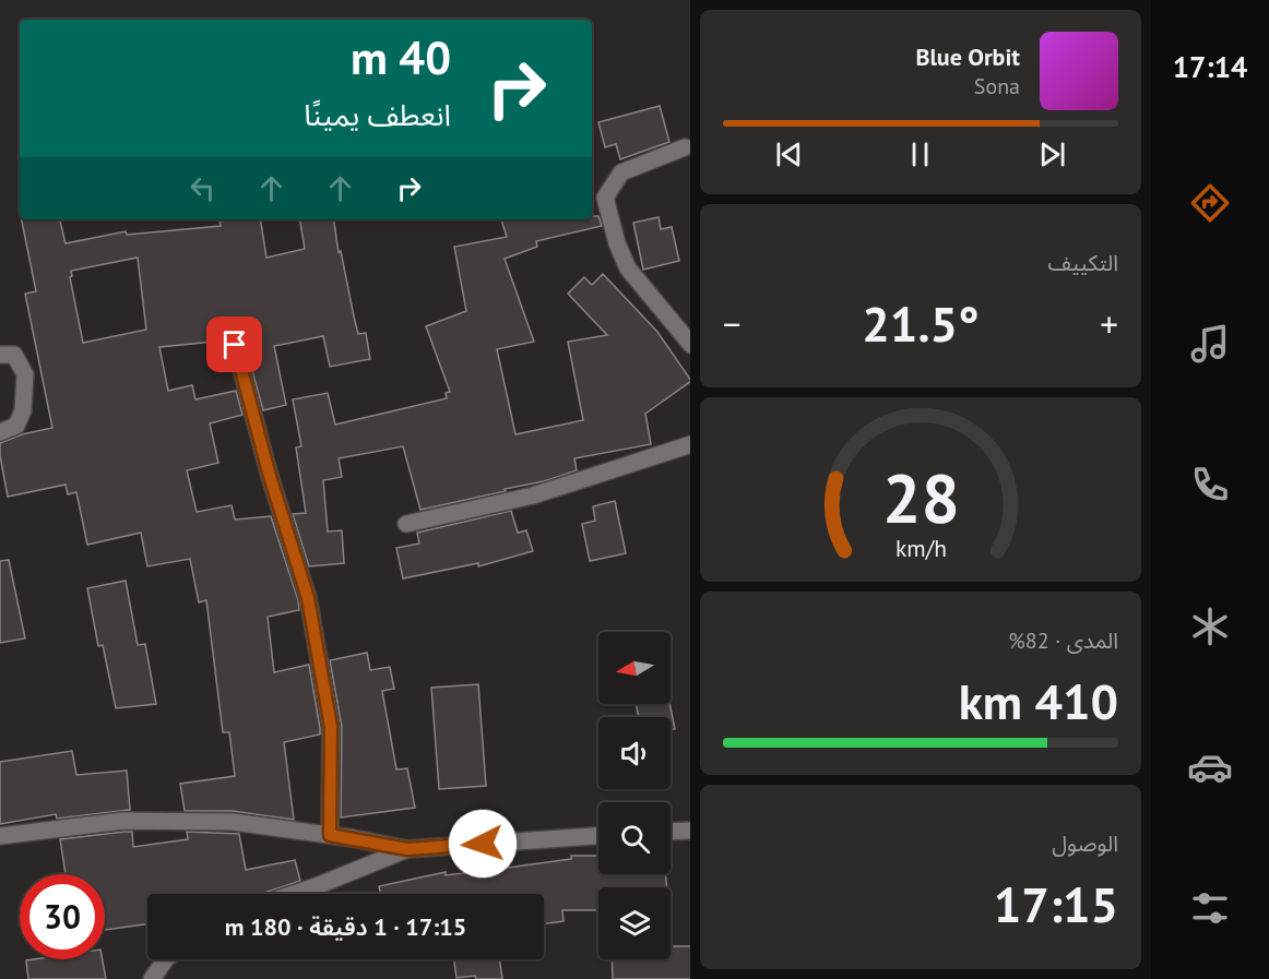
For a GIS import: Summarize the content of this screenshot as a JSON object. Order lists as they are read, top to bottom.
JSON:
{
  "north": "left",
  "page": {
    "tabs": "17:14",
    "turn": ["40 m", "انعطف يمينًا"],
    "song": ["Blue Orbit", "Sona"],
    "tile": [
      "التكييف",
      ["المدى · 82%", "410 km"],
      ["الوصول", "17:15"]
    ],
    "heat": ["−", "21.5°", "+"],
    "limit": "30",
    "trip": "17:15 · 1 دقيقة · 180 m",
    "gauge": ["28", "km/h"]
  }
}
